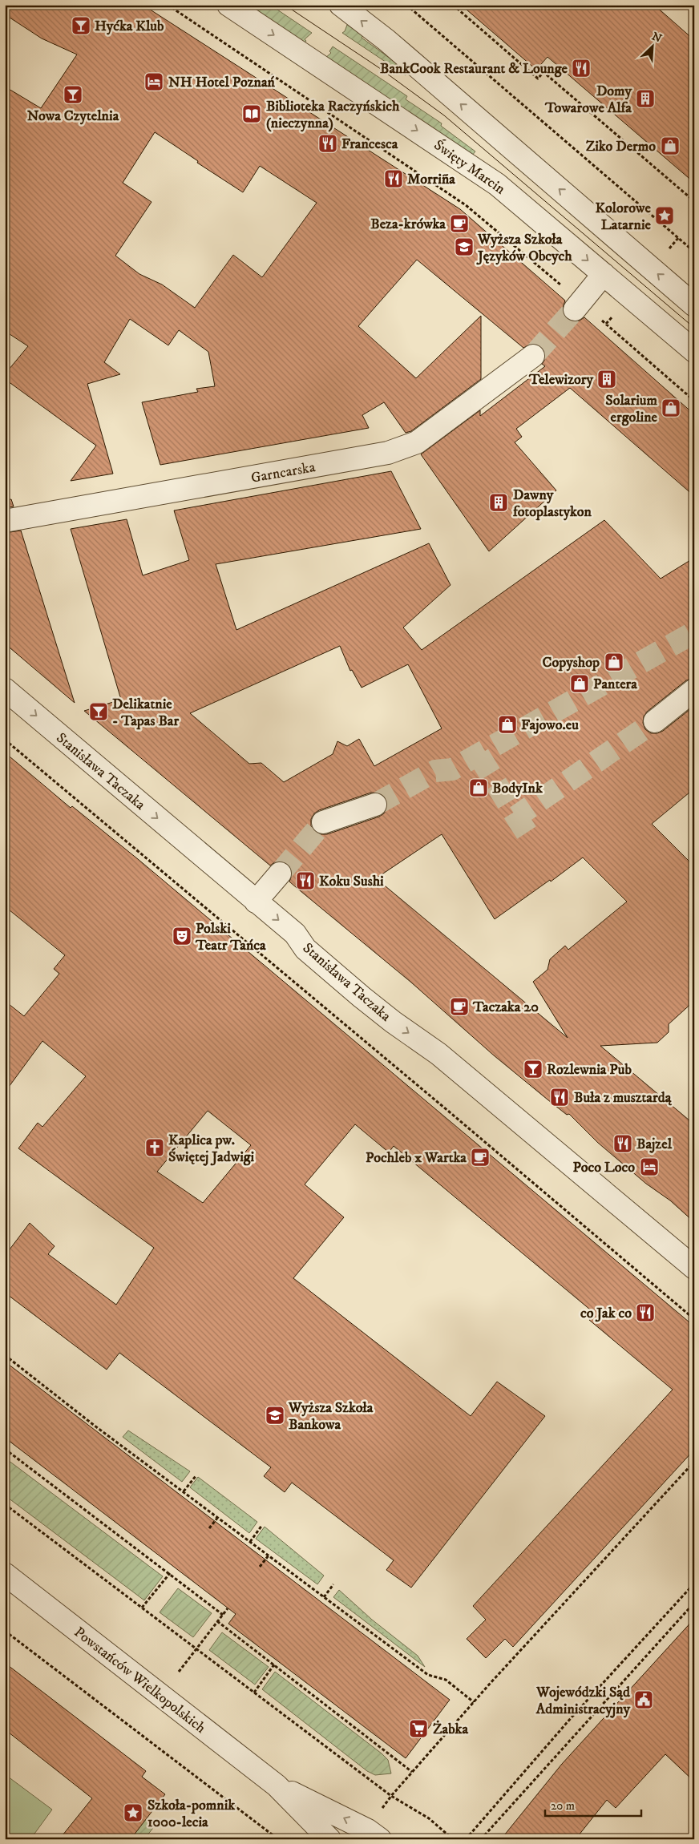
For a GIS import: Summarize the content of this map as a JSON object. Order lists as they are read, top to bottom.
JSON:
{
  "streets": {
    "street": [
      "Święty Marcin",
      "Garncarska",
      "Stanisława Taczaka",
      "Powstańców Wielkopolskich"
    ]
  },
  "one_way": ["Stanisława Taczaka"],
  "places": {
    "bar": [
      "Hyćka Klub",
      "Nowa Czytelnia",
      "Delikatnie - Tapas Bar",
      "Rozlewnia Pub"
    ],
    "restaurant": [
      "BankCook Restaurant & Lounge",
      "Francesca",
      "Morriña",
      "Koku Sushi",
      "Buła z musztardą",
      "Bajzel",
      "co Jak co"
    ],
    "hotel": ["NH Hotel Poznań", "Poco Loco"],
    "building": ["Domy Towarowe Alfa", "Telewizory", "Dawny fotoplastykon"],
    "library": ["Biblioteka Raczyńskich (nieczynna)"],
    "shop": [
      "Ziko Dermo",
      "Solarium ergoline",
      "Copyshop",
      "Pantera",
      "Fajowo.eu",
      "BodyInk"
    ],
    "place": ["Kolorowe Latarnie", "Szkoła-pomnik 1000-lecia"],
    "cafe": ["Beza-krówka", "Taczaka 20", "Pochleb x Wartka"],
    "school or university": ["Wyższa Szkoła Języków Obcych", "Wyższa Szkoła Bankowa"],
    "theatre": ["Polski Teatr Tańca"],
    "church": ["Kaplica pw. Świętej Jadwigi"],
    "public building": ["Wojewódzki Sąd Administracyjny"],
    "supermarket": ["Żabka"]
  },
  "scale_bar": "20 m",
  "north": "top right"
}
